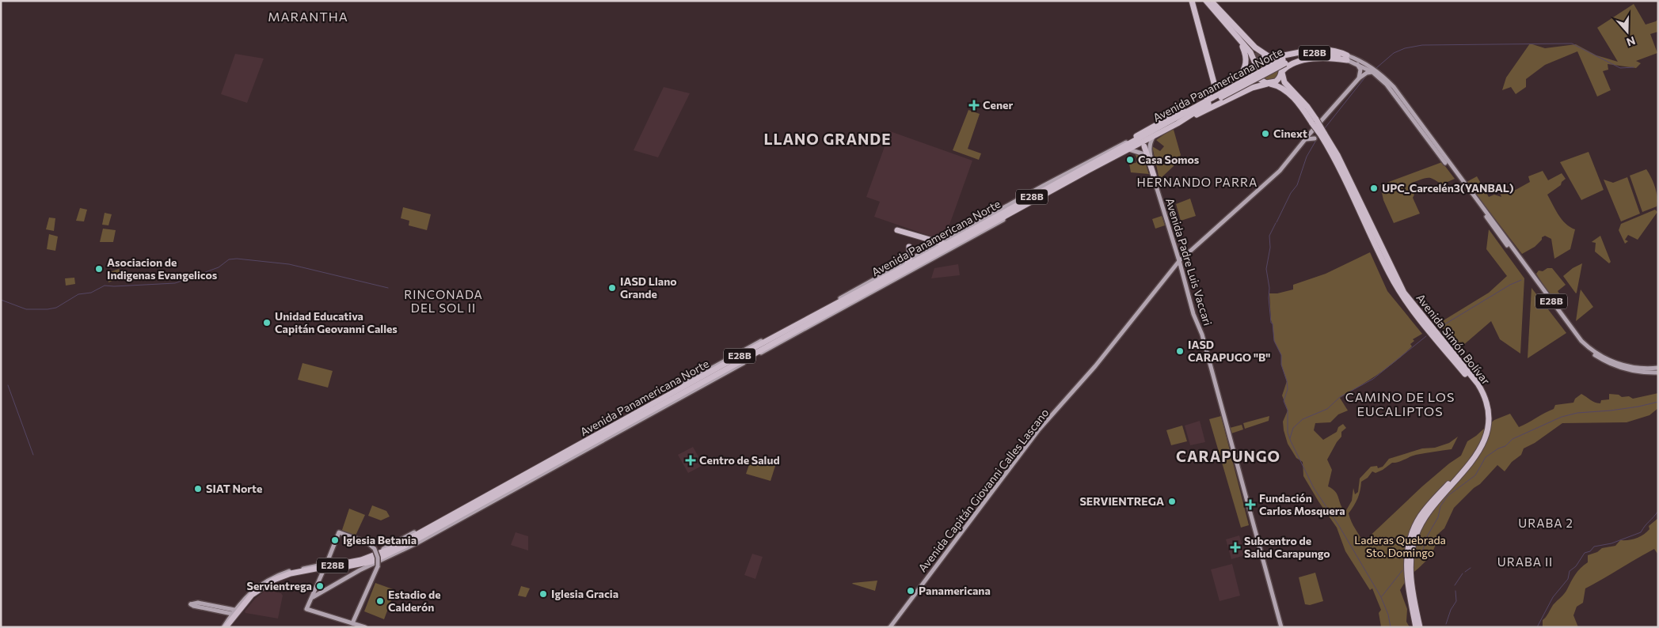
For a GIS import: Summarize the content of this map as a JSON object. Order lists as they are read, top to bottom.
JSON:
{
  "streets": {
    "highway": ["E28B", "Avenida Panamericana Norte", "Avenida Simón Bolívar"],
    "main road": ["Avenida Padre Luis Vaccari", "Avenida Capitán Giovanni Calles Lascano"]
  },
  "crossings": [
    ["Avenida Panamericana Norte", "Avenida Padre Luis Vaccari"],
    ["Avenida Panamericana Norte", "Avenida Capitán Giovanni Calles Lascano"],
    ["Avenida Padre Luis Vaccari", "Avenida Capitán Giovanni Calles Lascano"]
  ],
  "districts": [
    "MARANTHA",
    "LLANO GRANDE",
    "HERNANDO PARRA",
    "RINCONADA DEL SOL II",
    "CAMINO DE LOS EUCALIPTOS",
    "CARAPUNGO",
    "URABA 2",
    "URABA II"
  ],
  "parks": ["Laderas Quebrada Sto. Domingo"],
  "places": {
    "health": [
      "Cener",
      "Centro de Salud",
      "Fundación Carlos Mosquera",
      "Subcentro de Salud Carapungo"
    ],
    "other": [
      "Cinext",
      "Casa Somos",
      "UPC_Carcelén3(YANBAL)",
      "Asociacion de Indigenas Evangelicos",
      "IASD Llano Grande",
      "Unidad Educativa Capitán Geovanni Calles",
      "IASD CARAPUGO \"B\"",
      "SIAT Norte",
      "SERVIENTREGA",
      "Iglesia Betania",
      "Servientrega",
      "Panamericana",
      "Iglesia Gracia",
      "Estadio de Calderón"
    ]
  },
  "north": "bottom"
}
